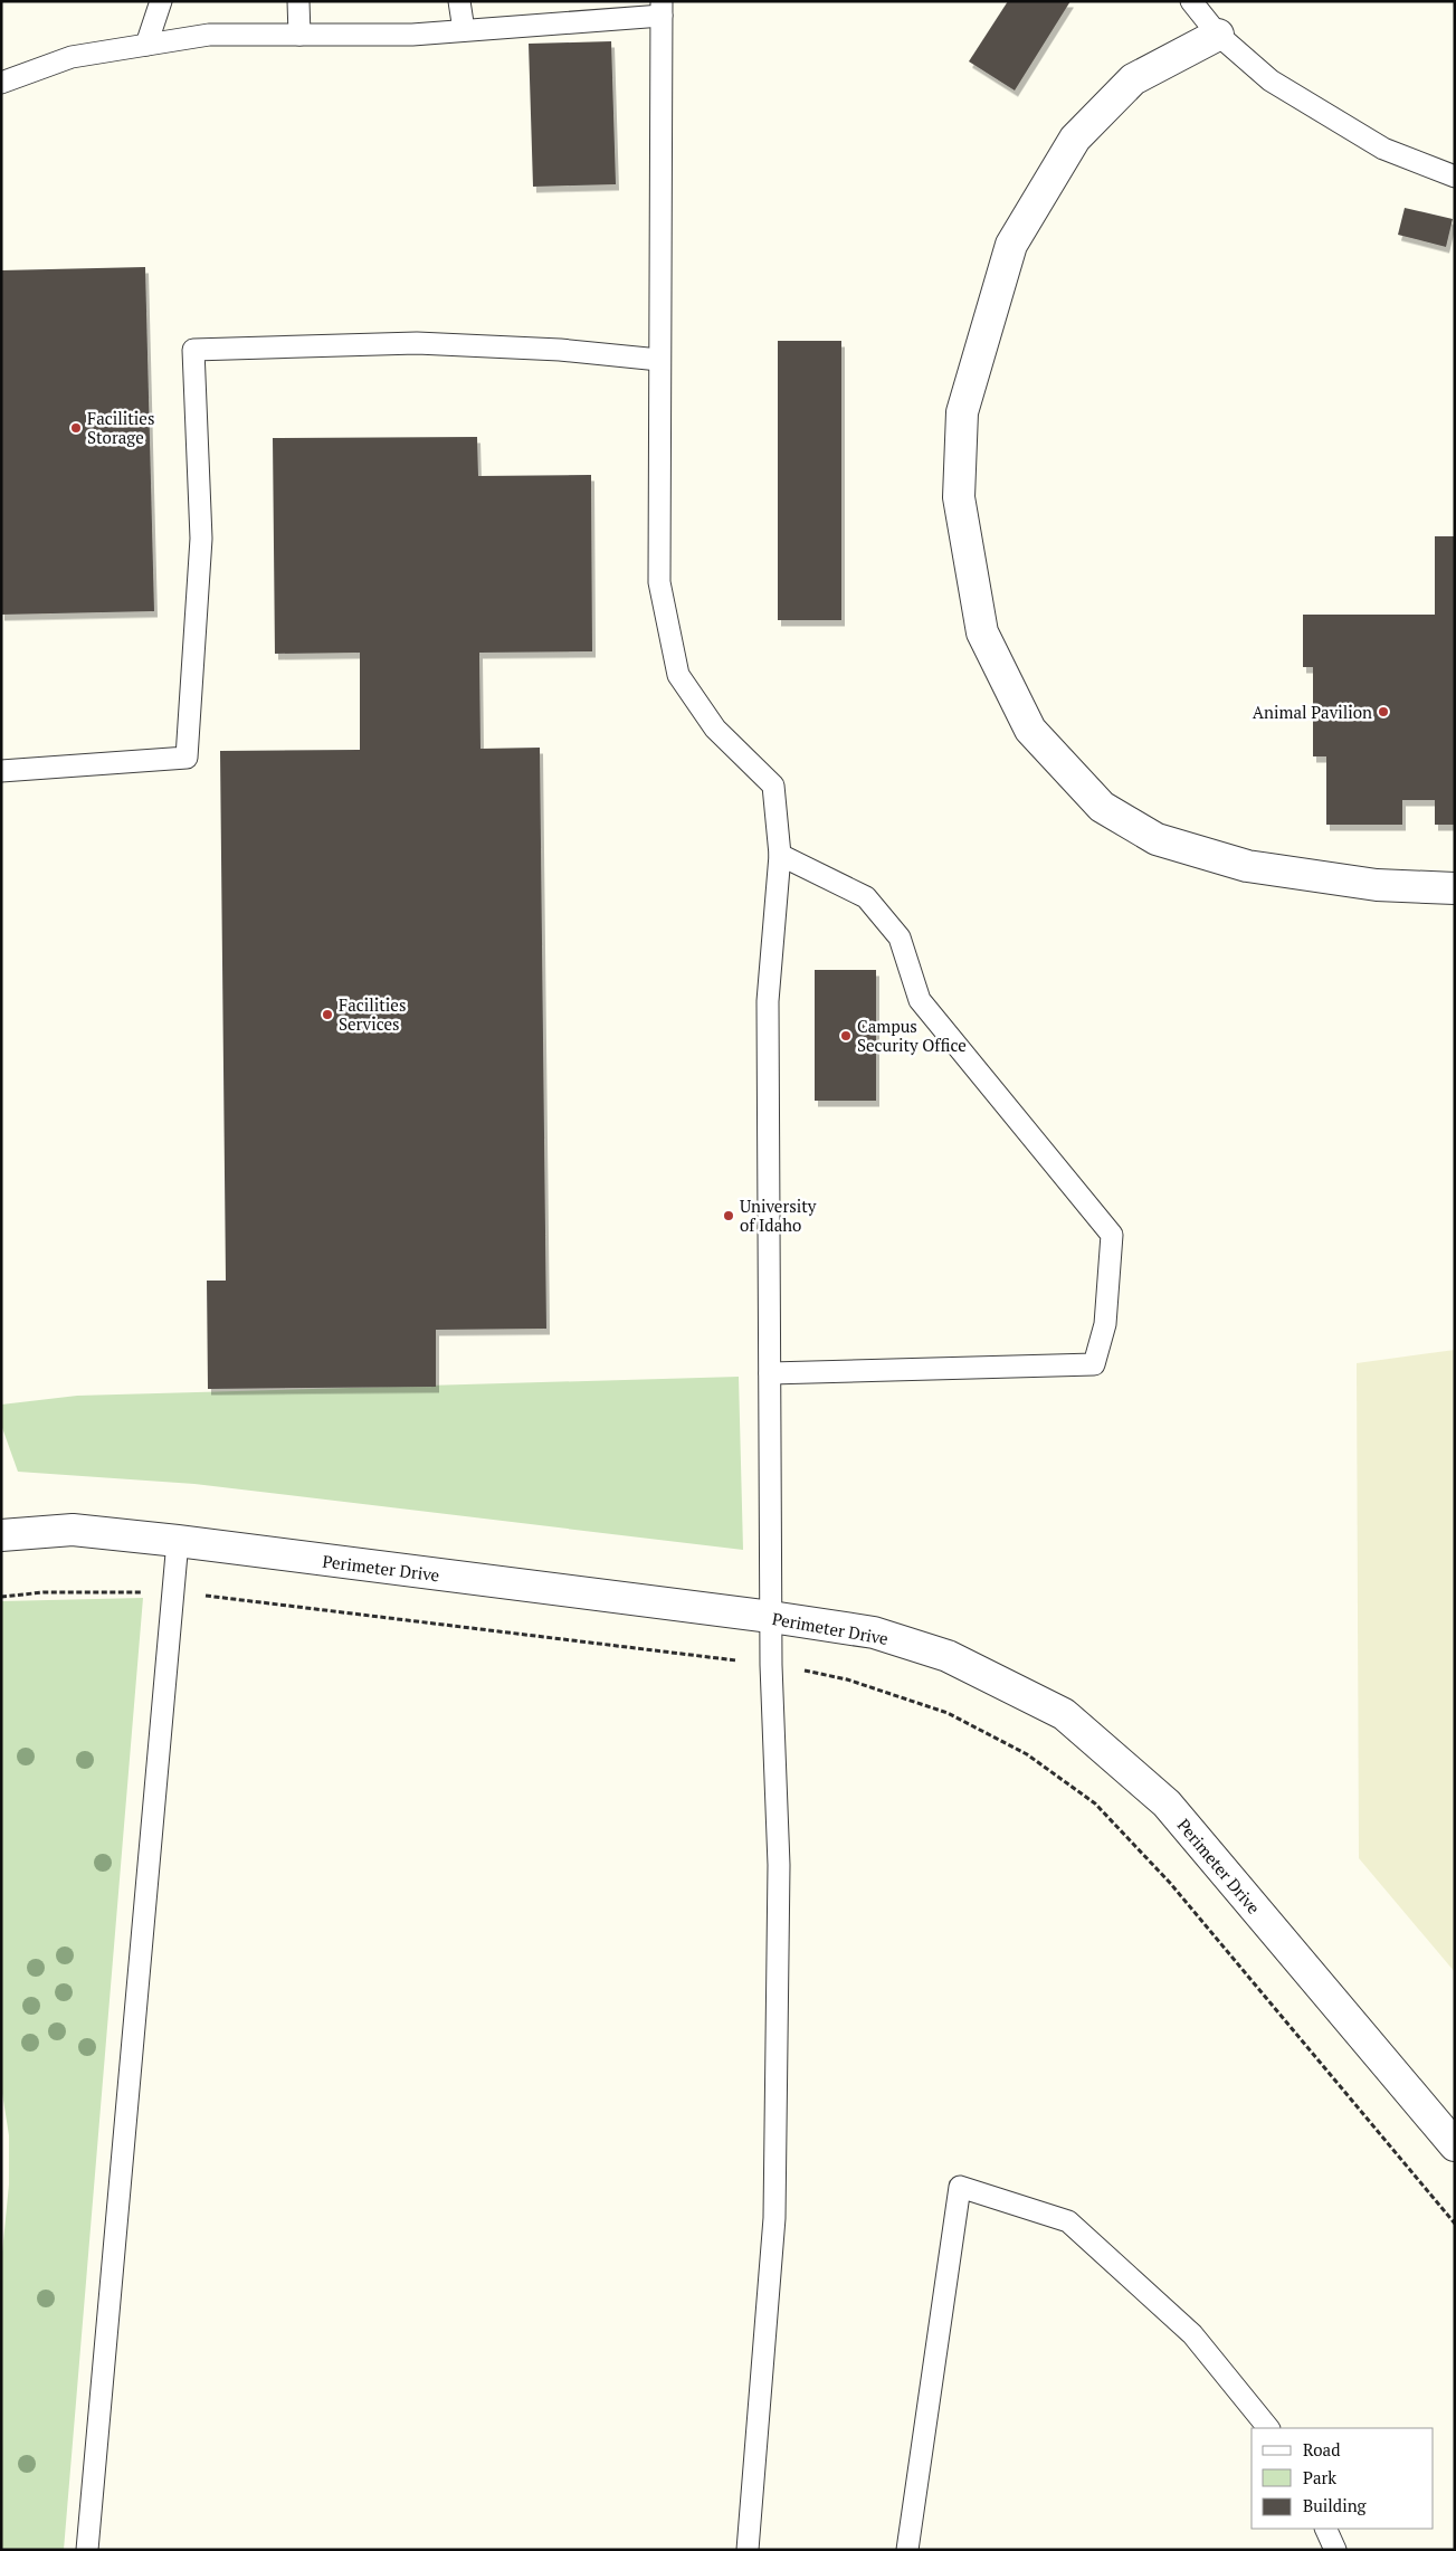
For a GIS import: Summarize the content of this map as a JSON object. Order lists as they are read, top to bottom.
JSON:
{
  "streets": {
    "street": ["Perimeter Drive"]
  },
  "places": [
    "Facilities Storage",
    "Animal Pavilion",
    "Facilities Services",
    "Campus Security Office",
    "University of Idaho"
  ],
  "legend": ["Road", "Park", "Building"]
}
